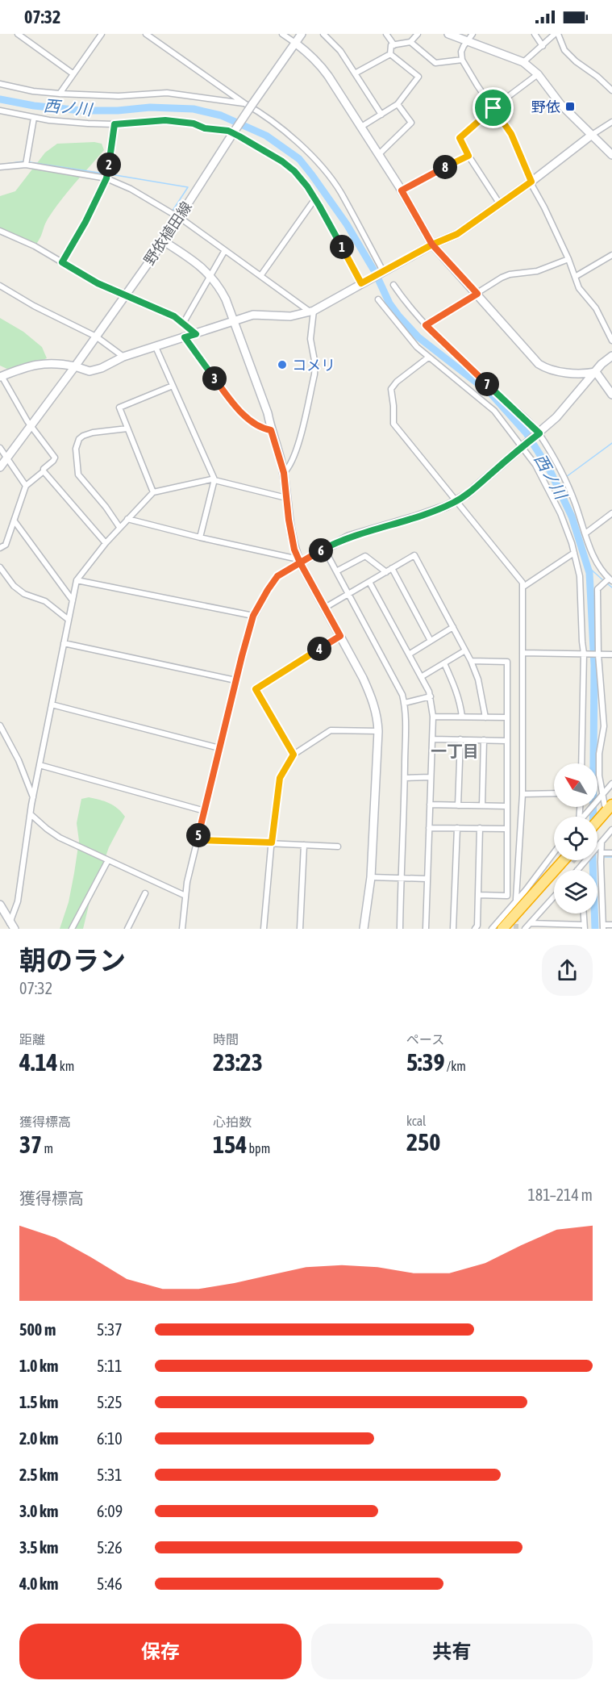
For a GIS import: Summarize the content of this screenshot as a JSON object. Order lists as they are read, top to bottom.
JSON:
{
  "streets": {
    "street": ["野依植田線"]
  },
  "districts": ["一丁目"],
  "water": ["西ノ川"],
  "places": {
    "transit": ["野依"],
    "other": ["コメリ"]
  },
  "north": "top left",
  "page": {
    "status": "07:32",
    "pins": [
      "2",
      "8",
      "1",
      "3",
      "7",
      "6",
      "4",
      "5"
    ],
    "heading": ["朝のラン", "07:32"],
    "stats": [
      ["距離", "4.14 km"],
      ["時間", "23:23"],
      ["ペース", "5:39 /km"],
      ["獲得標高", "37 m"],
      ["心拍数", "154 bpm"],
      ["kcal", "250"]
    ],
    "chart": ["獲得標高", "181–214 m"],
    "list": [
      {
        "name": "500 m",
        "note": "5:37"
      },
      {
        "name": "1.0 km",
        "note": "5:11"
      },
      {
        "name": "1.5 km",
        "note": "5:25"
      },
      {
        "name": "2.0 km",
        "note": "6:10"
      },
      {
        "name": "2.5 km",
        "note": "5:31"
      },
      {
        "name": "3.0 km",
        "note": "6:09"
      },
      {
        "name": "3.5 km",
        "note": "5:26"
      },
      {
        "name": "4.0 km",
        "note": "5:46"
      }
    ],
    "buttons": ["保存", "共有"]
  }
}
